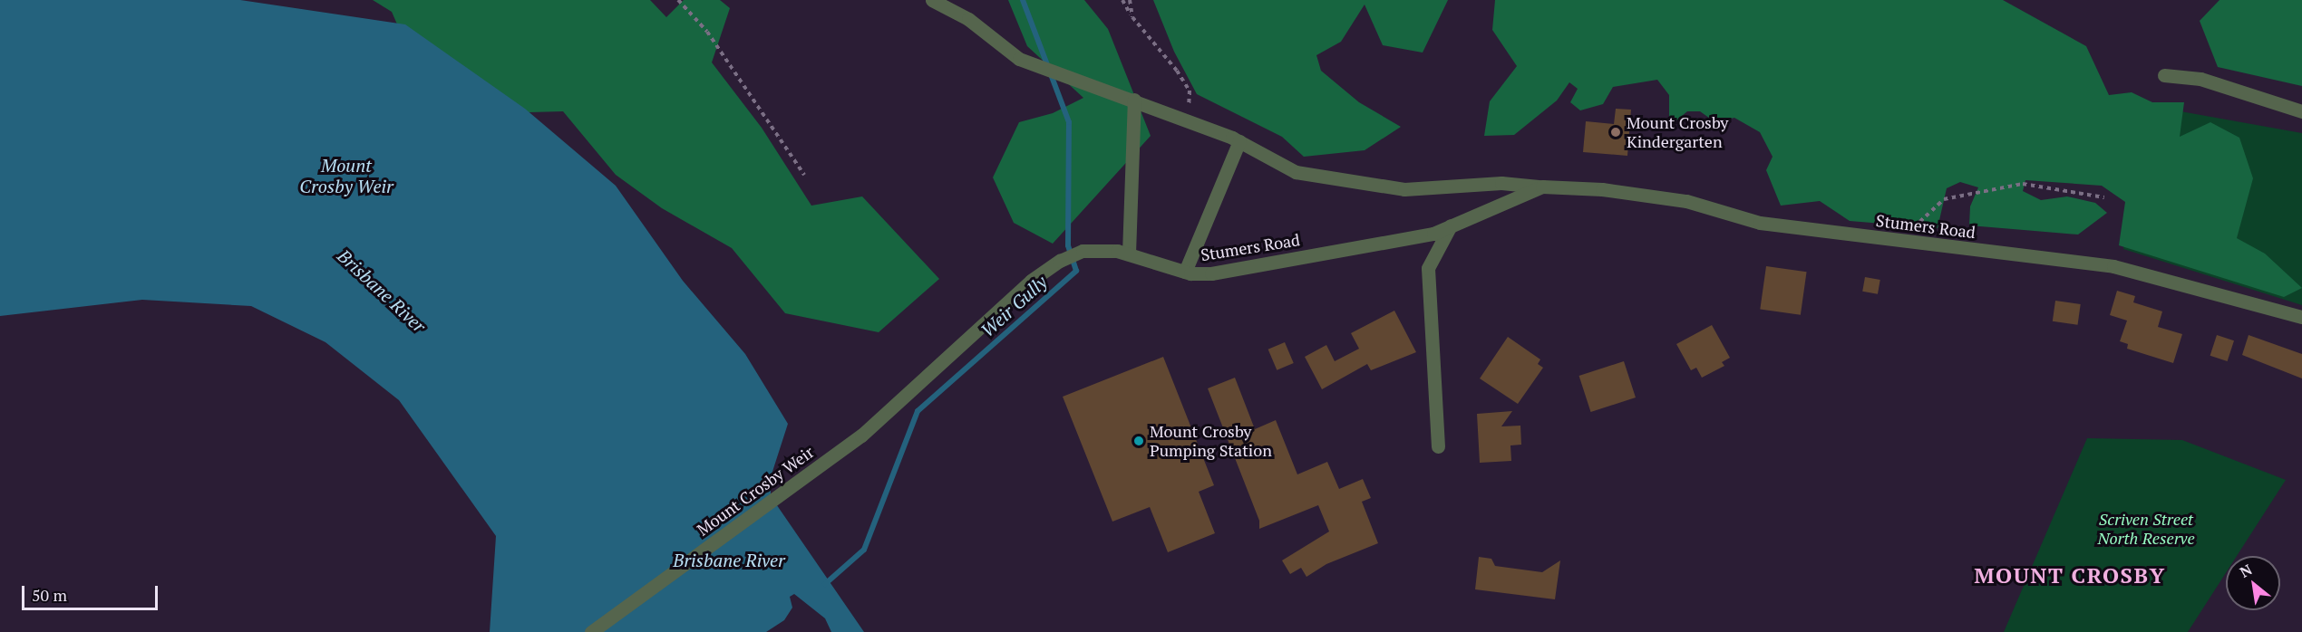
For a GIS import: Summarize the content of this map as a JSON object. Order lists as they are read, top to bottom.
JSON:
{
  "streets": {
    "street": ["Stumers Road", "Mount Crosby Weir"]
  },
  "crossings": [
    ["Stumers Road", "Mount Crosby Weir"]
  ],
  "districts": ["MOUNT CROSBY"],
  "water": ["Mount Crosby Weir", "Brisbane River", "Weir Gully"],
  "parks": ["Scriven Street North Reserve"],
  "places": ["Mount Crosby Kindergarten", "Mount Crosby Pumping Station"],
  "scale_bar": "50 m",
  "north": "top left"
}
